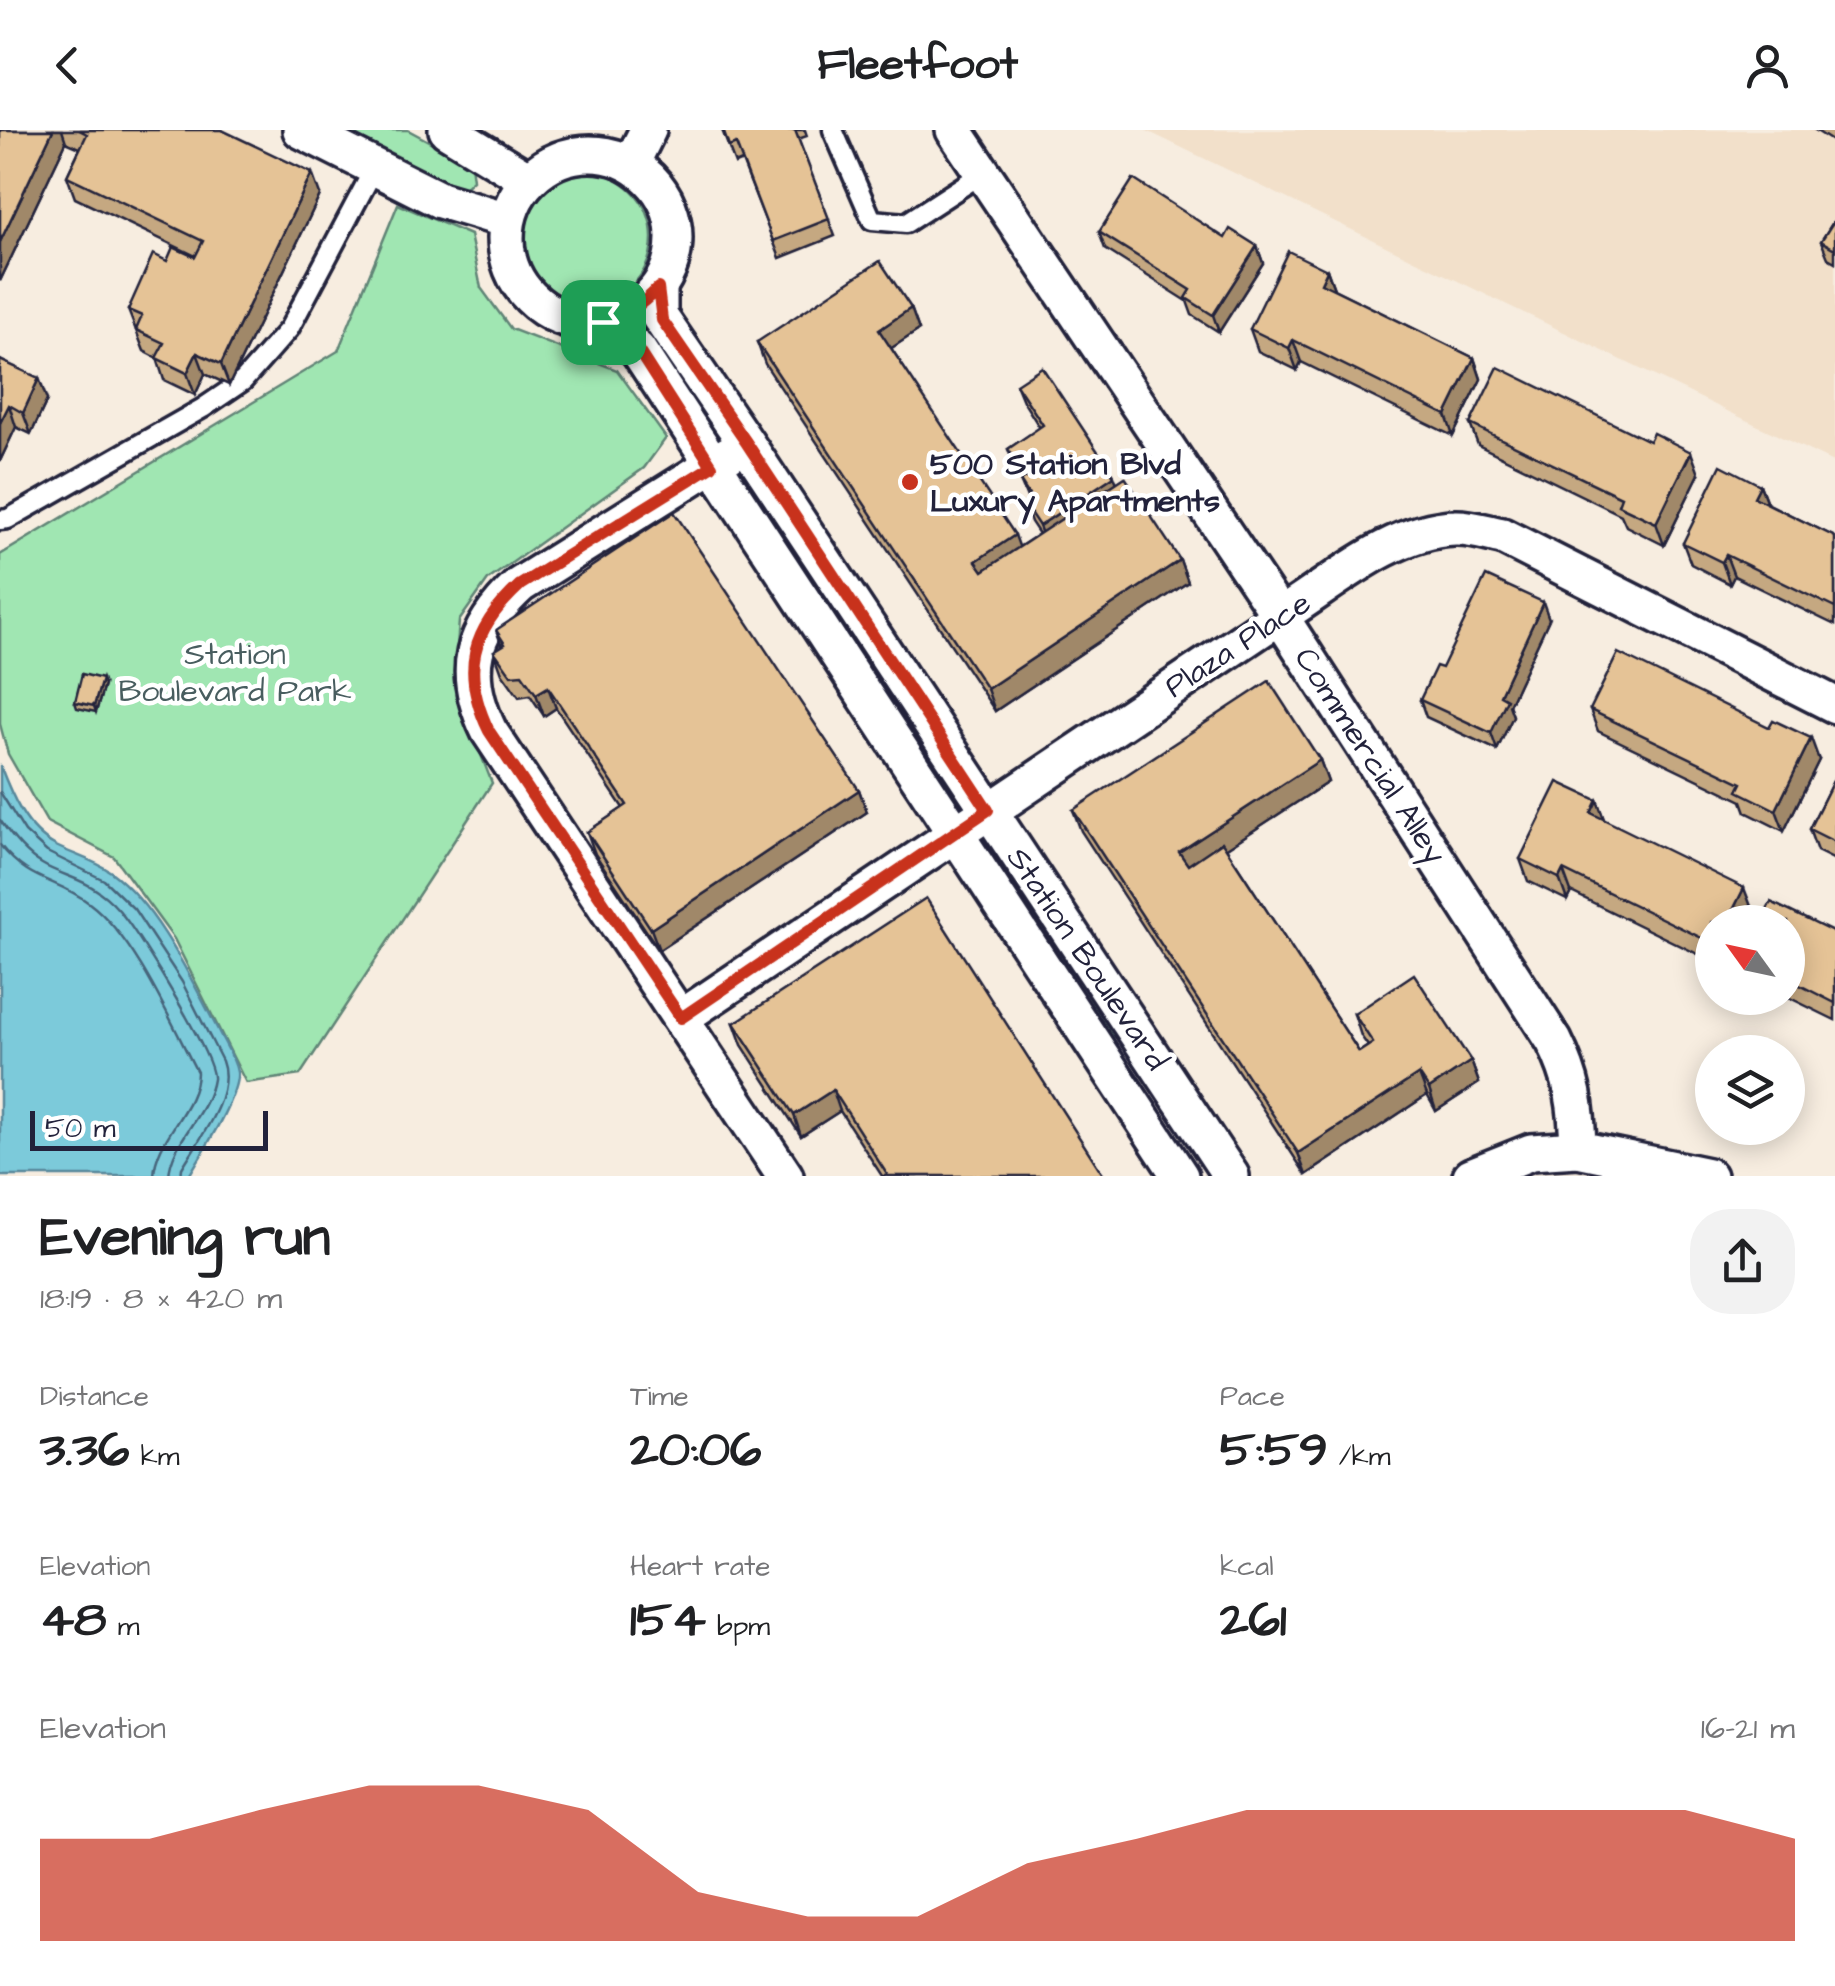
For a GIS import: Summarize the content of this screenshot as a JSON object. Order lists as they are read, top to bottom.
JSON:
{
  "streets": {
    "street": ["Plaza Place", "Commercial Alley", "Station Boulevard"]
  },
  "crossings": [
    ["Plaza Place", "Commercial Alley"],
    ["Plaza Place", "Station Boulevard"]
  ],
  "parks": ["Station Boulevard Park"],
  "places": ["500 Station Blvd Luxury Apartments"],
  "scale_bar": "50 m",
  "north": "top left",
  "page": {
    "header": "Fleetfoot",
    "scale": "50 m",
    "heading": ["Evening run", "18:19 · 8 × 420 m"],
    "stats": [
      ["Distance", "3.36 km"],
      ["Time", "20:06"],
      ["Pace", "5:59 /km"],
      ["Elevation", "48 m"],
      ["Heart rate", "154 bpm"],
      ["kcal", "261"]
    ],
    "chart": ["Elevation", "16–21 m"]
  }
}
